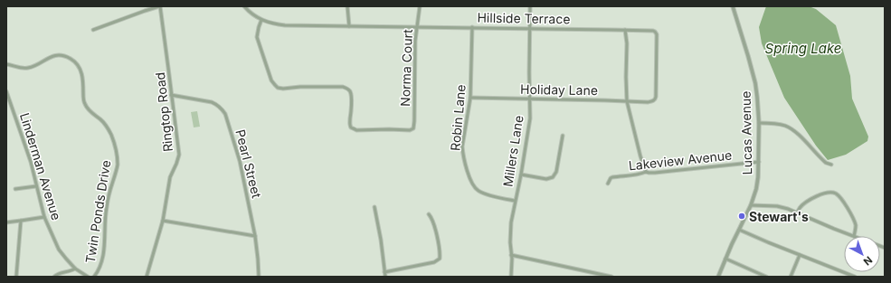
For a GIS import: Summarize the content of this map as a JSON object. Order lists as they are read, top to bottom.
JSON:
{
  "streets": {
    "street": [
      "Hillside Terrace",
      "Norma Court",
      "Holiday Lane",
      "Ringtop Road",
      "Robin Lane",
      "Lucas Avenue",
      "Millers Lane",
      "Lakeview Avenue",
      "Pearl Street",
      "Linderman Avenue",
      "Twin Ponds Drive"
    ]
  },
  "crossings": [
    ["Hillside Terrace", "Norma Court"],
    ["Hillside Terrace", "Holiday Lane"],
    ["Hillside Terrace", "Robin Lane"],
    ["Hillside Terrace", "Millers Lane"],
    ["Holiday Lane", "Robin Lane"],
    ["Holiday Lane", "Millers Lane"],
    ["Ringtop Road", "Pearl Street"],
    ["Robin Lane", "Millers Lane"],
    ["Lucas Avenue", "Lakeview Avenue"]
  ],
  "water": ["Spring Lake"],
  "places": ["Stewart's"],
  "north": "bottom right"
}
